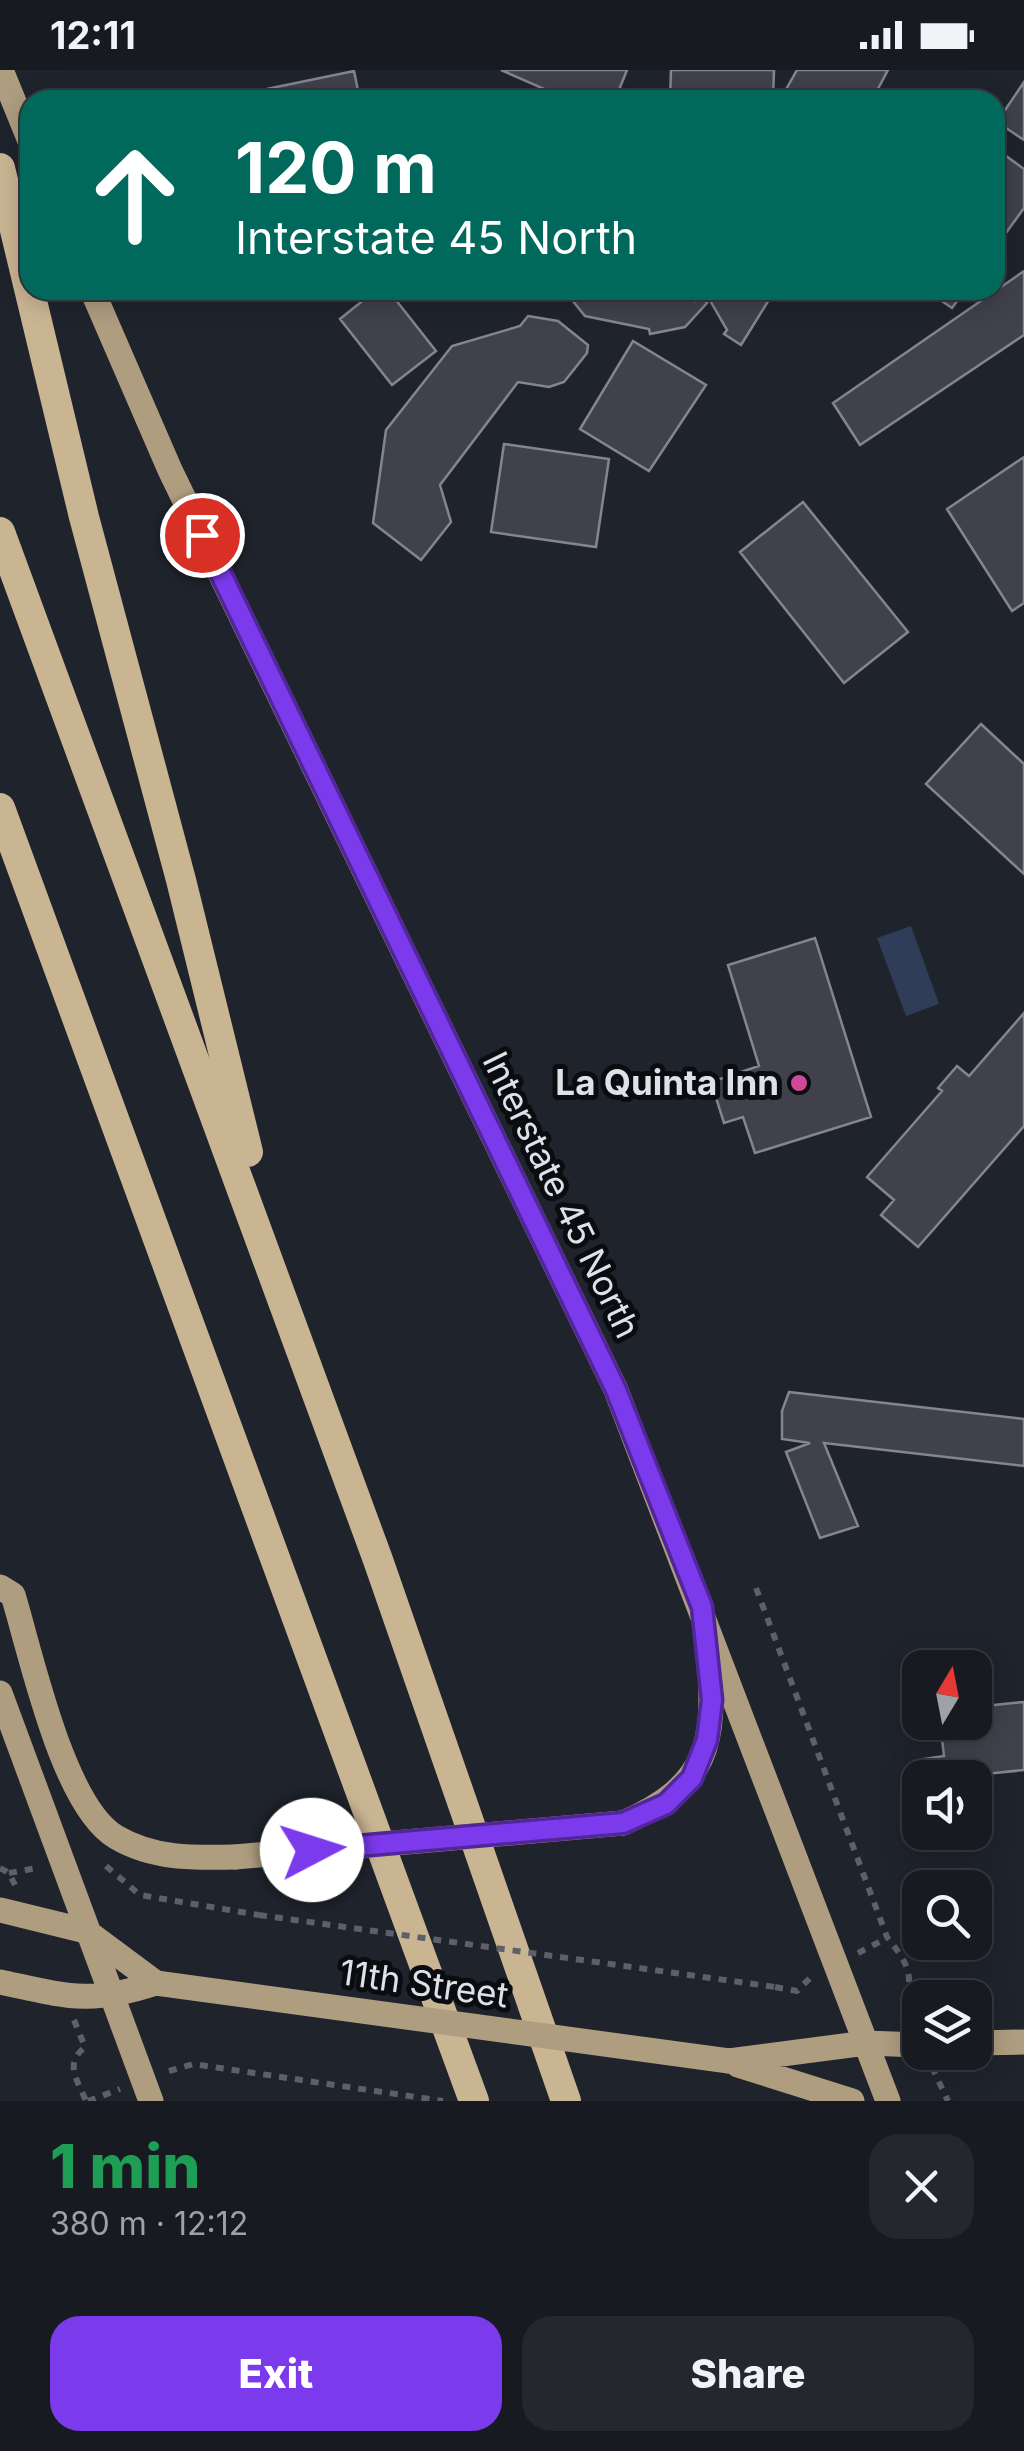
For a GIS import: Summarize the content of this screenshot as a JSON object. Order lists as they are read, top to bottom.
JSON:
{
  "streets": {
    "main road": ["Interstate 45 North", "11th Street"]
  },
  "crossings": [
    ["Interstate 45 North", "11th Street"]
  ],
  "places": ["La Quinta Inn"],
  "north": "top",
  "page": {
    "status": "12:11",
    "turn": ["120 m", "Interstate 45 North"],
    "heading": ["1 min", "380 m · 12:12"],
    "buttons": ["Exit", "Share"]
  }
}
